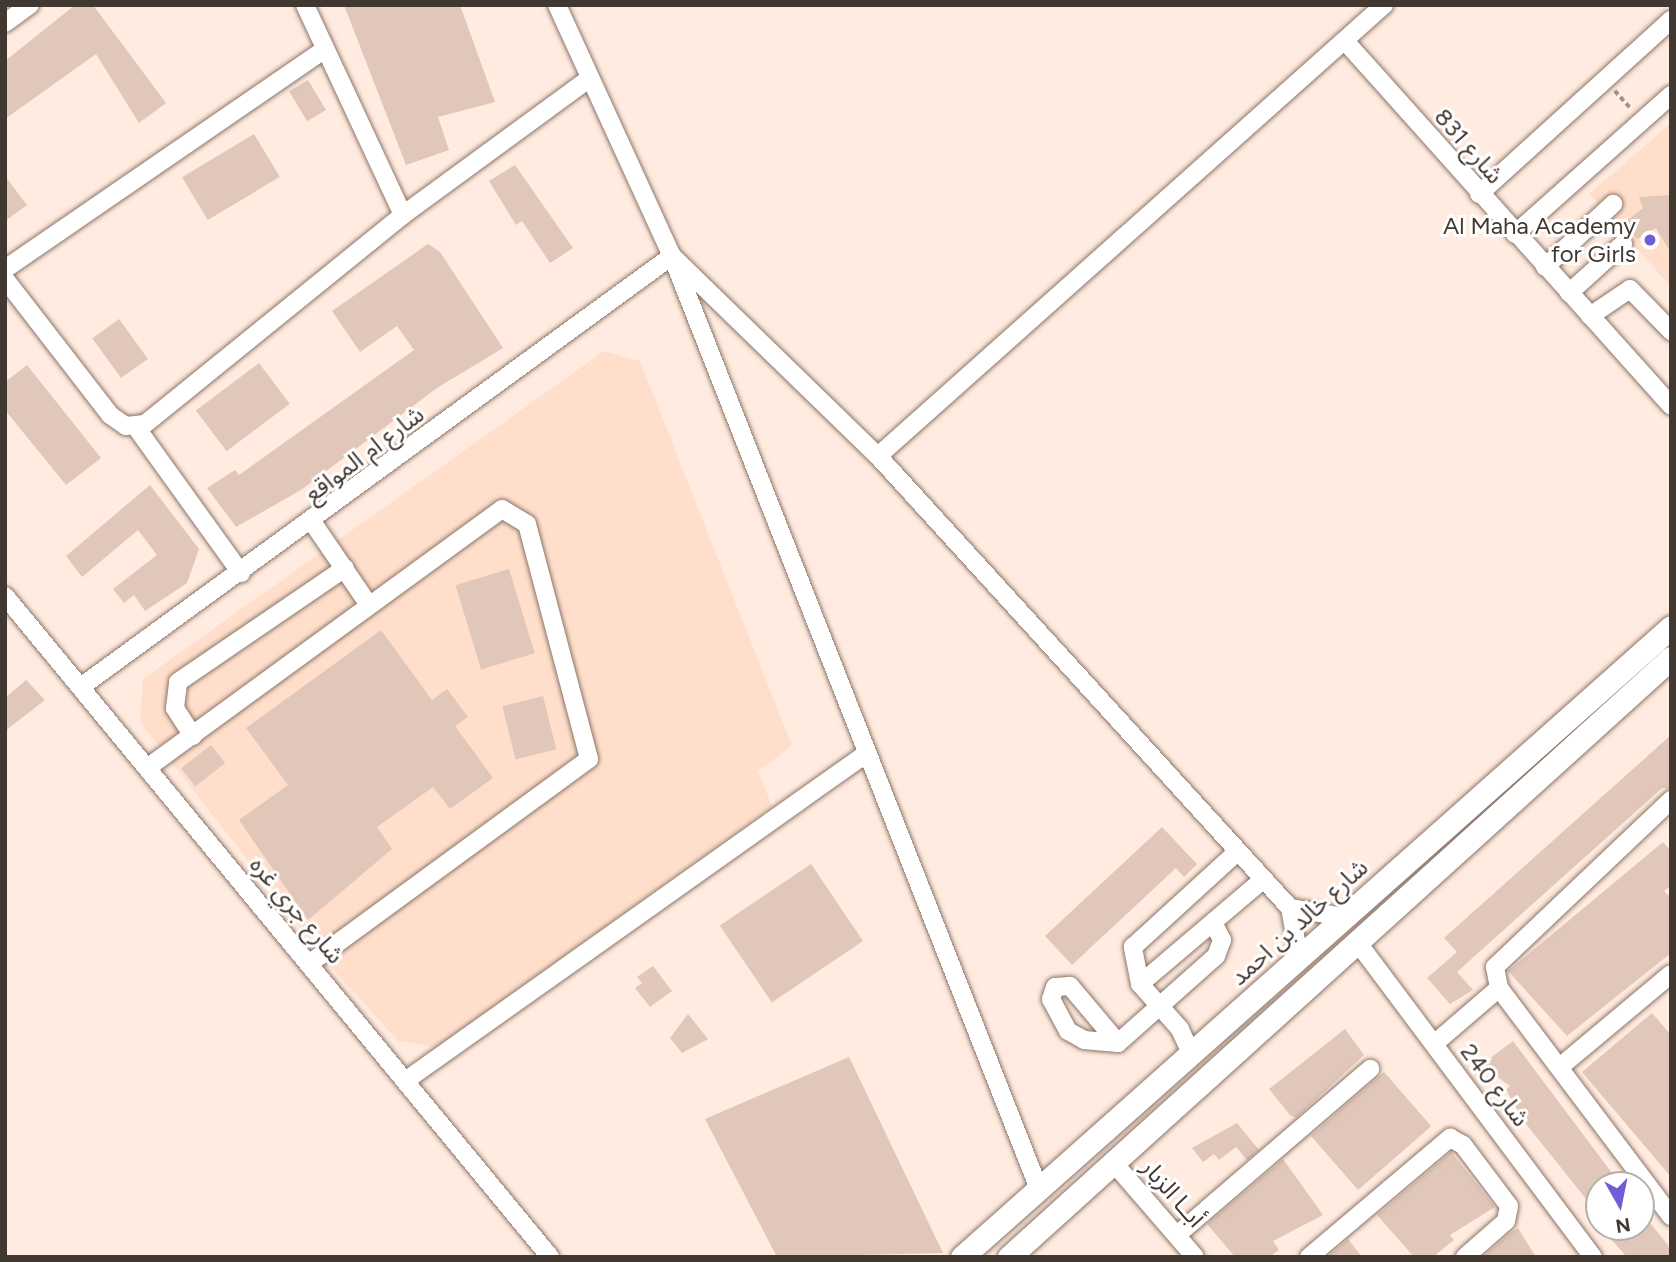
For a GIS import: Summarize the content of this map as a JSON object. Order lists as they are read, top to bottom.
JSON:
{
  "streets": {
    "main road": ["شارع خالد بن احمد"],
    "street": [
      "شارع 831",
      "شارع ام المواقع",
      "شارع جري غره",
      "شارع 240",
      "أبــا الزبار"
    ]
  },
  "crossings": [
    ["شارع ام المواقع", "شارع جري غره"]
  ],
  "places": ["Al Maha Academy for Girls"],
  "north": "bottom"
}
